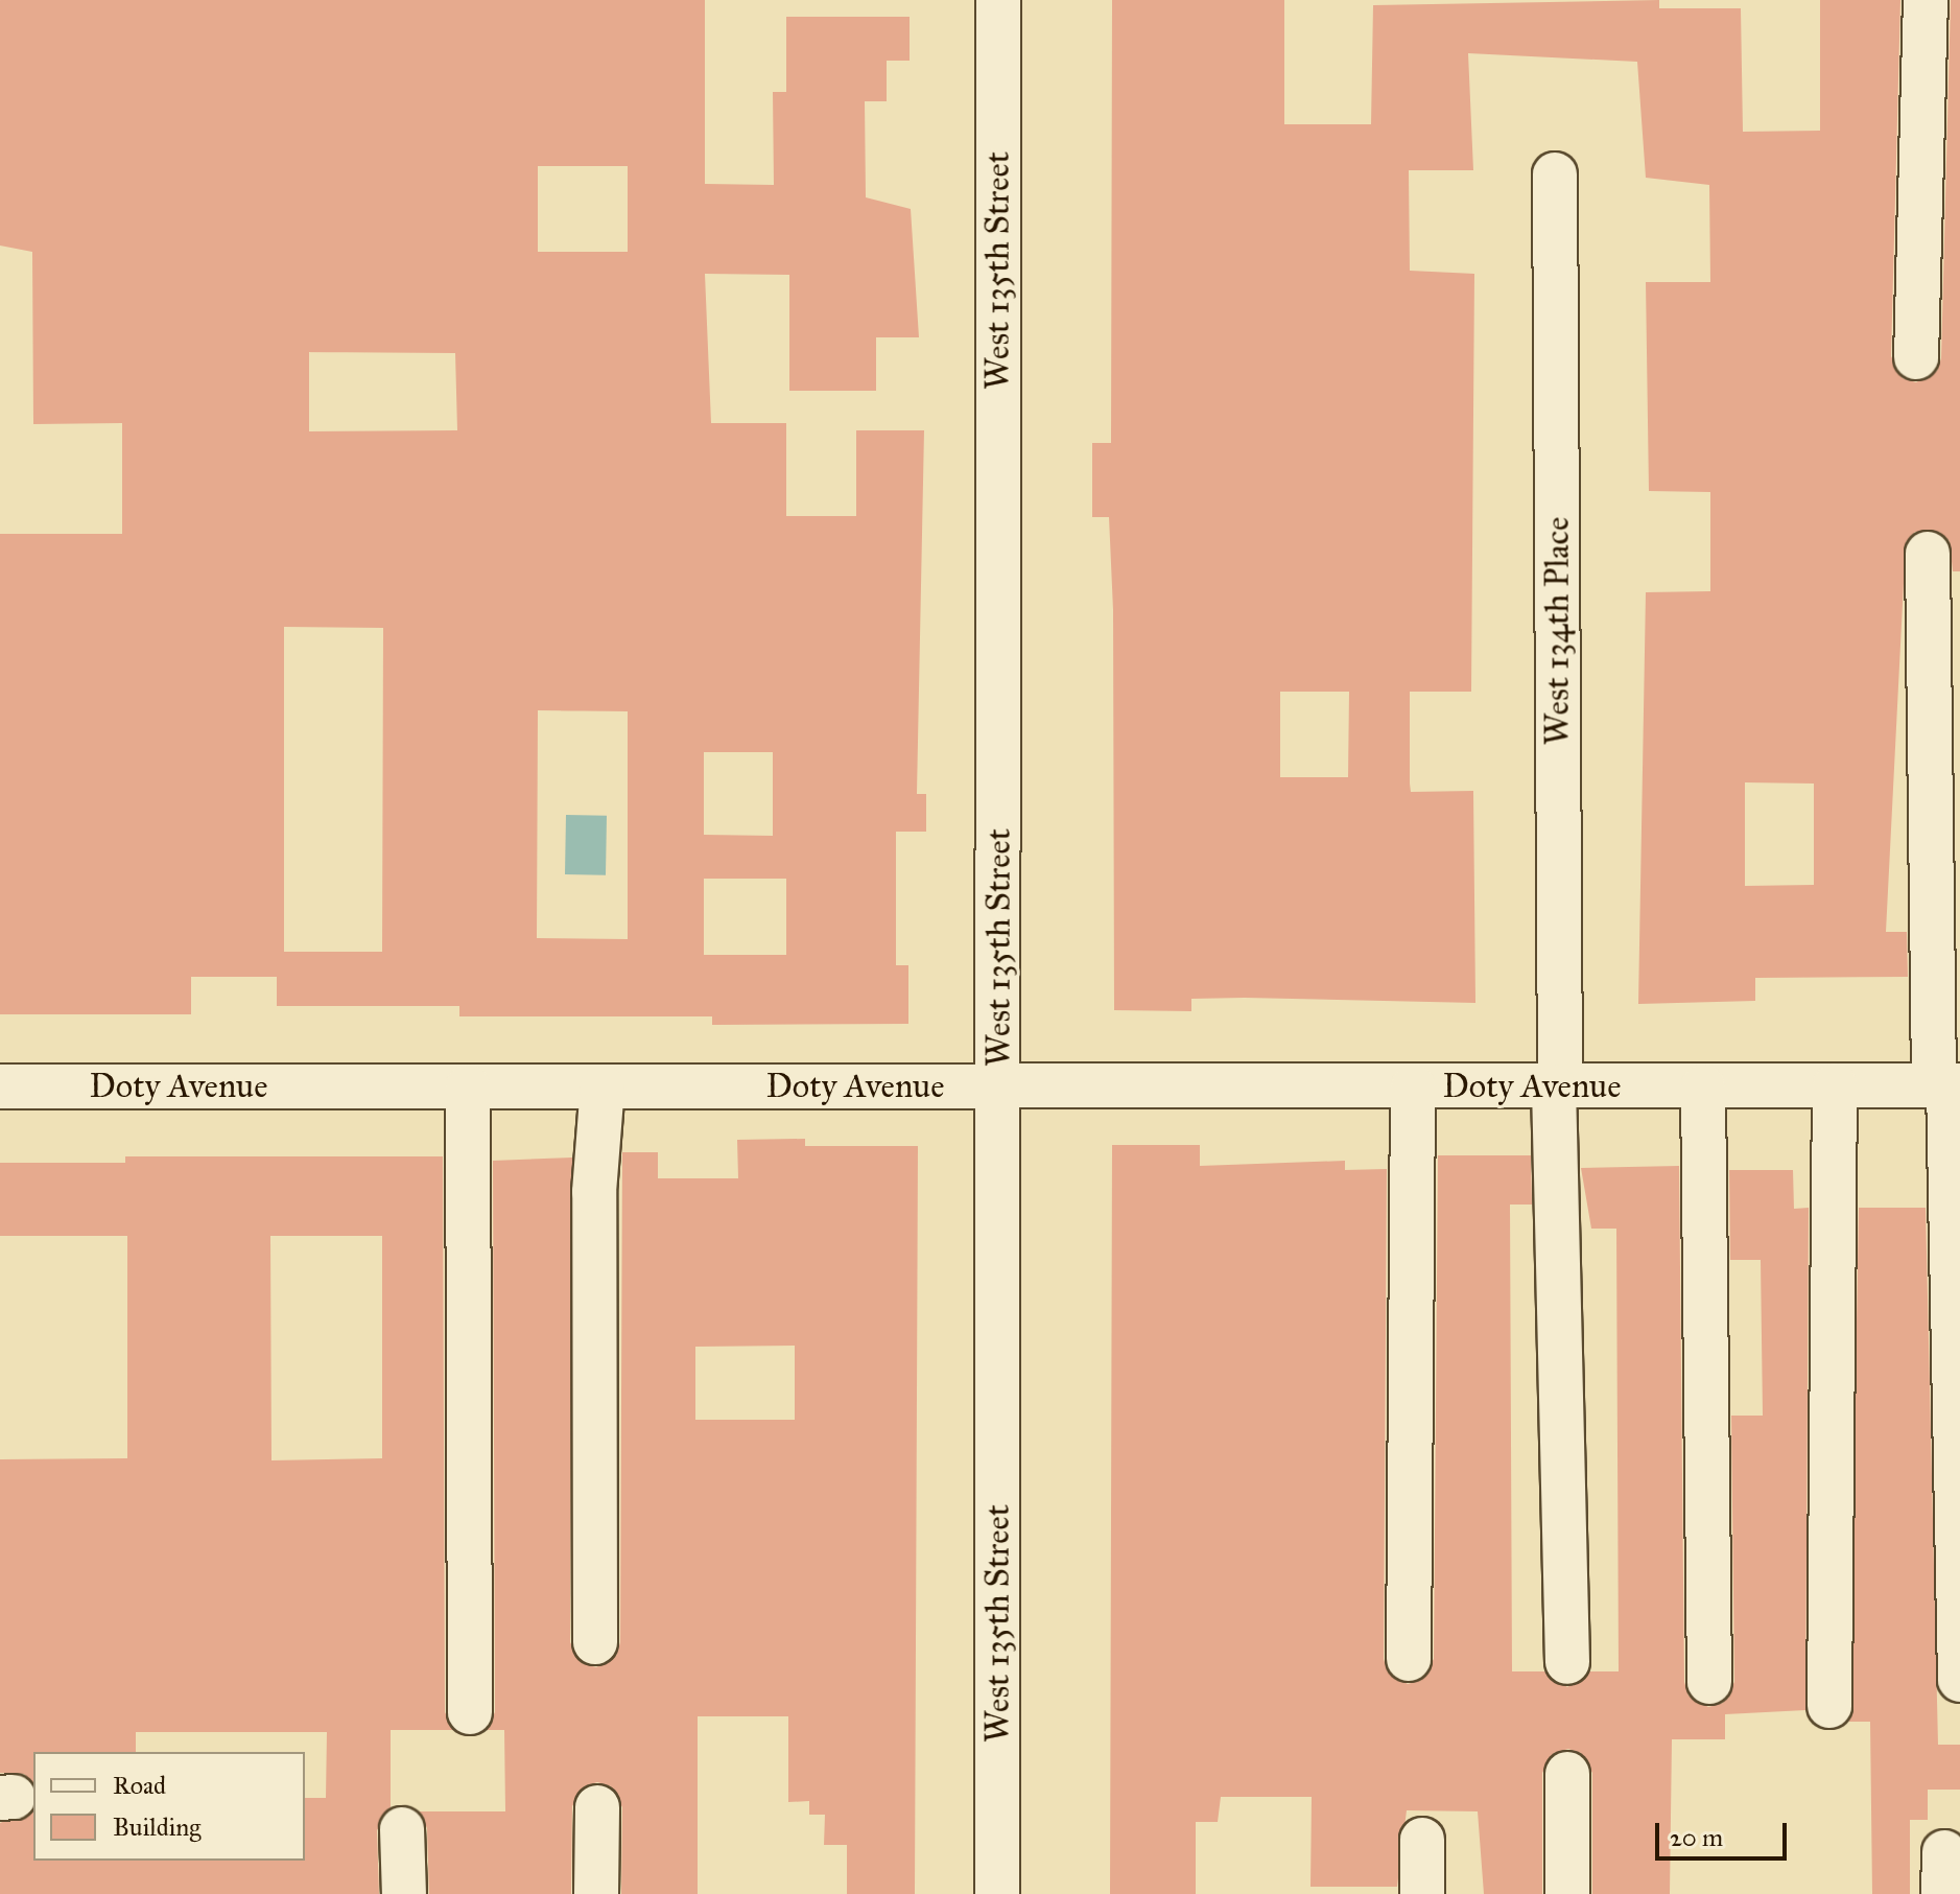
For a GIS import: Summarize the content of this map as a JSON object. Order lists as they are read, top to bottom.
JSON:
{
  "streets": {
    "street": ["West 135th Street", "West 134th Place", "Doty Avenue"]
  },
  "crossings": [
    ["West 135th Street", "Doty Avenue"],
    ["West 134th Place", "Doty Avenue"]
  ],
  "legend": ["Road", "Building"],
  "scale_bar": "20 m"
}
